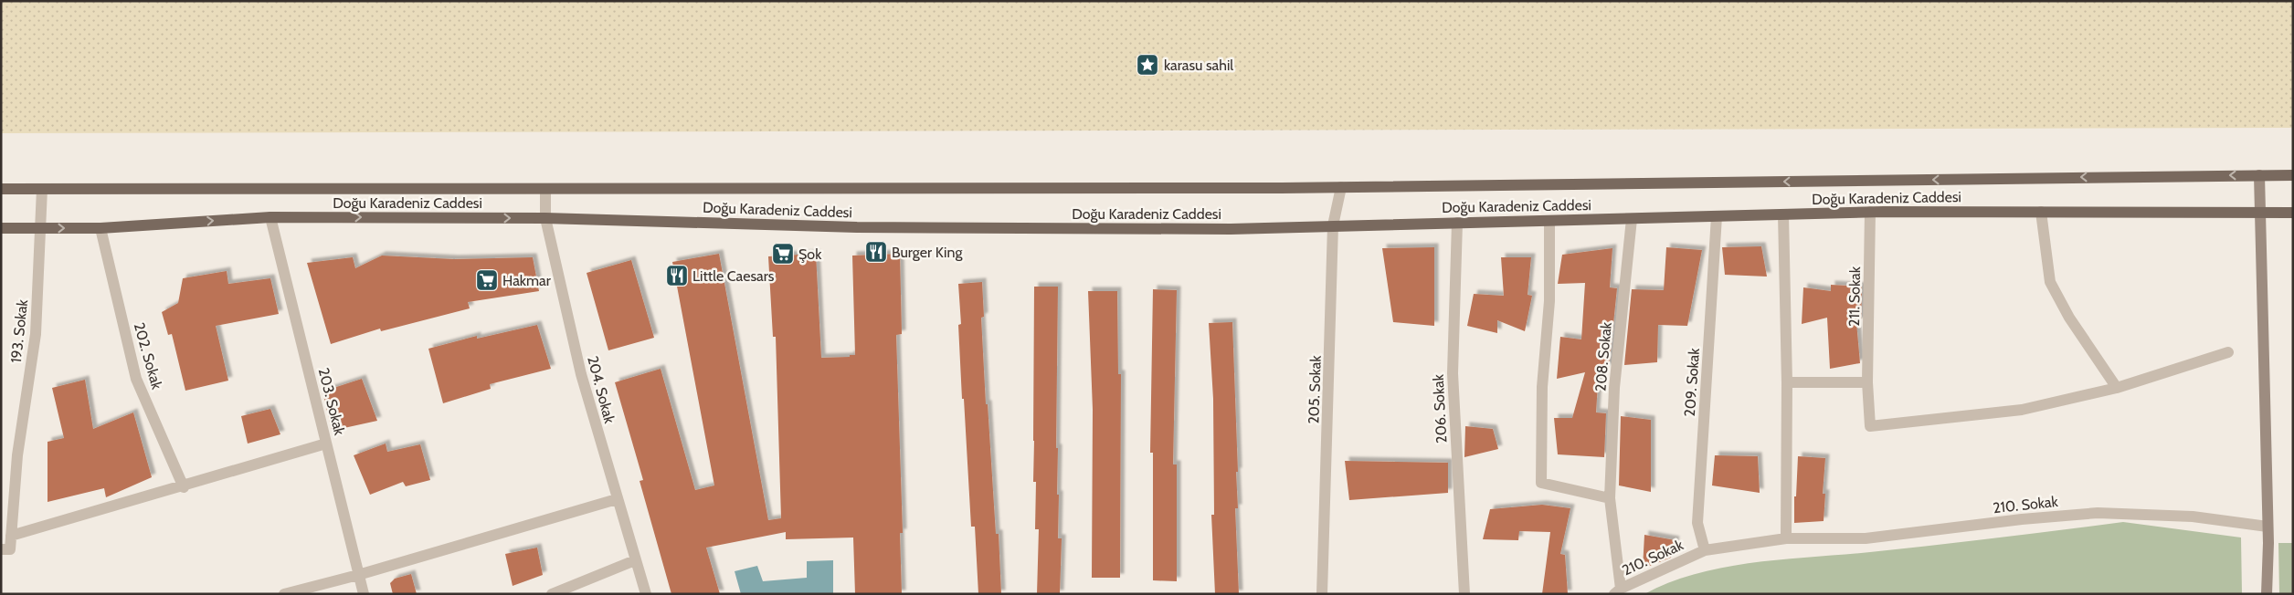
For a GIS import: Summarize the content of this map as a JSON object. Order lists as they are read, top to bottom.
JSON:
{
  "streets": {
    "main road": ["Doğu Karadeniz Caddesi"],
    "street": [
      "211. Sokak",
      "193. Sokak",
      "202. Sokak",
      "208. Sokak",
      "209. Sokak",
      "204. Sokak",
      "205. Sokak",
      "203. Sokak",
      "206. Sokak",
      "210. Sokak"
    ]
  },
  "crossings": [
    ["Doğu Karadeniz Caddesi", "211. Sokak"],
    ["Doğu Karadeniz Caddesi", "193. Sokak"],
    ["Doğu Karadeniz Caddesi", "202. Sokak"],
    ["Doğu Karadeniz Caddesi", "208. Sokak"],
    ["Doğu Karadeniz Caddesi", "209. Sokak"],
    ["Doğu Karadeniz Caddesi", "204. Sokak"],
    ["Doğu Karadeniz Caddesi", "205. Sokak"],
    ["Doğu Karadeniz Caddesi", "203. Sokak"],
    ["Doğu Karadeniz Caddesi", "206. Sokak"],
    ["208. Sokak", "210. Sokak"],
    ["209. Sokak", "210. Sokak"]
  ],
  "places": {
    "place": ["karasu sahil"],
    "restaurant": ["Burger King", "Little Caesars"],
    "supermarket": ["Şok", "Hakmar"]
  }
}
